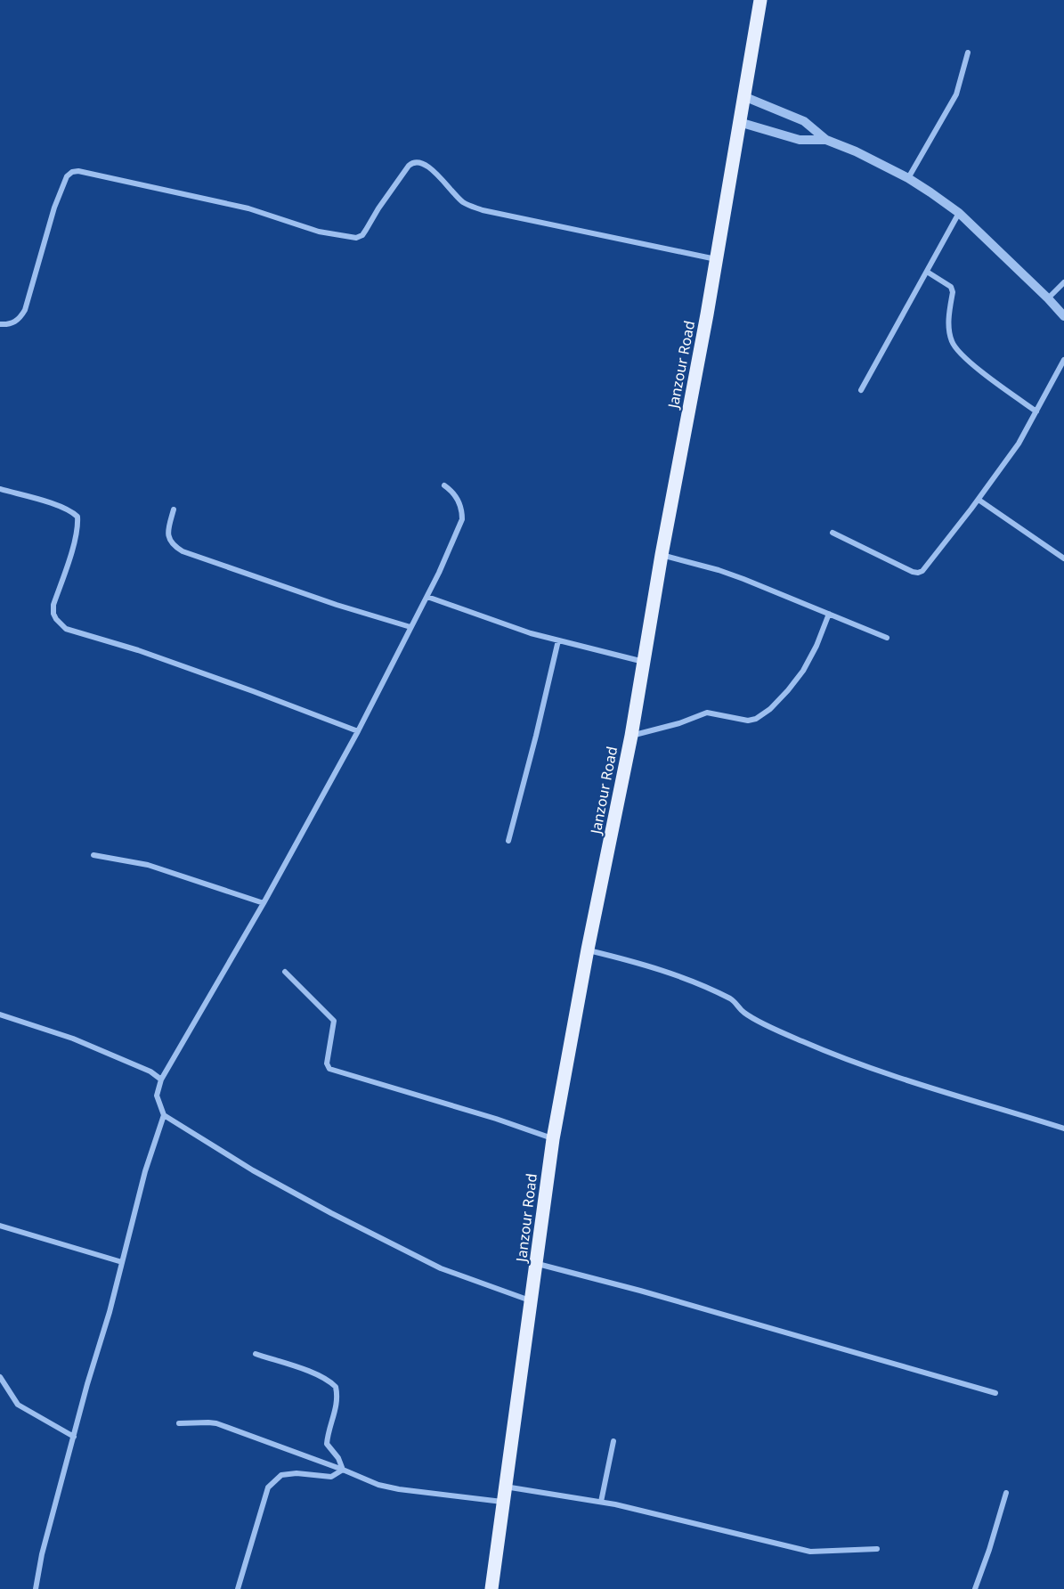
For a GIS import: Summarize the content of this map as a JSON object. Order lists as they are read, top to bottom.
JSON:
{
  "streets": {
    "main road": ["Janzour Road"]
  }
}
